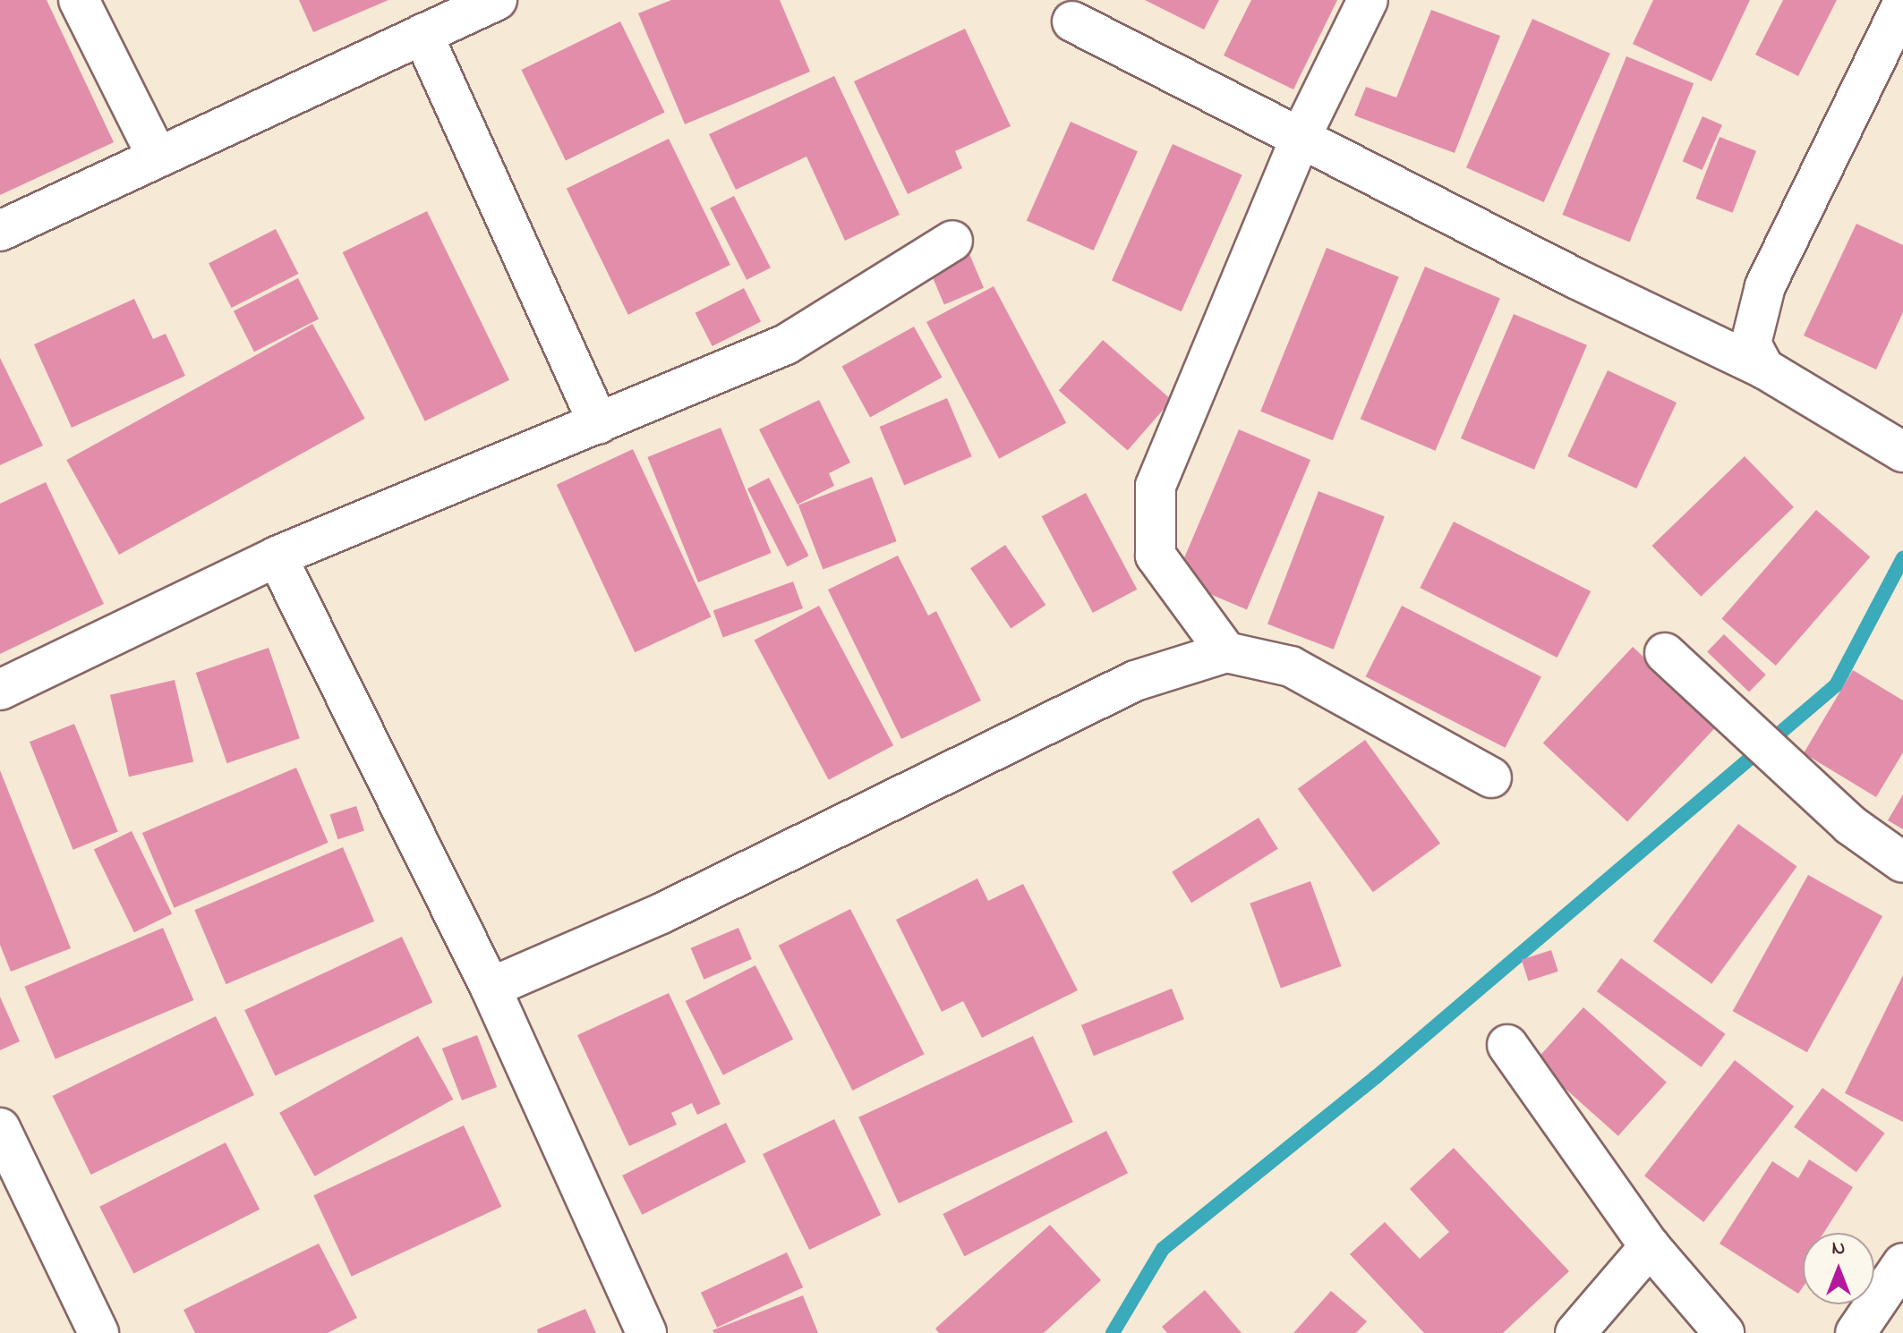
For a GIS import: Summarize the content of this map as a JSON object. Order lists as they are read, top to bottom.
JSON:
{
  "north": "top"
}
